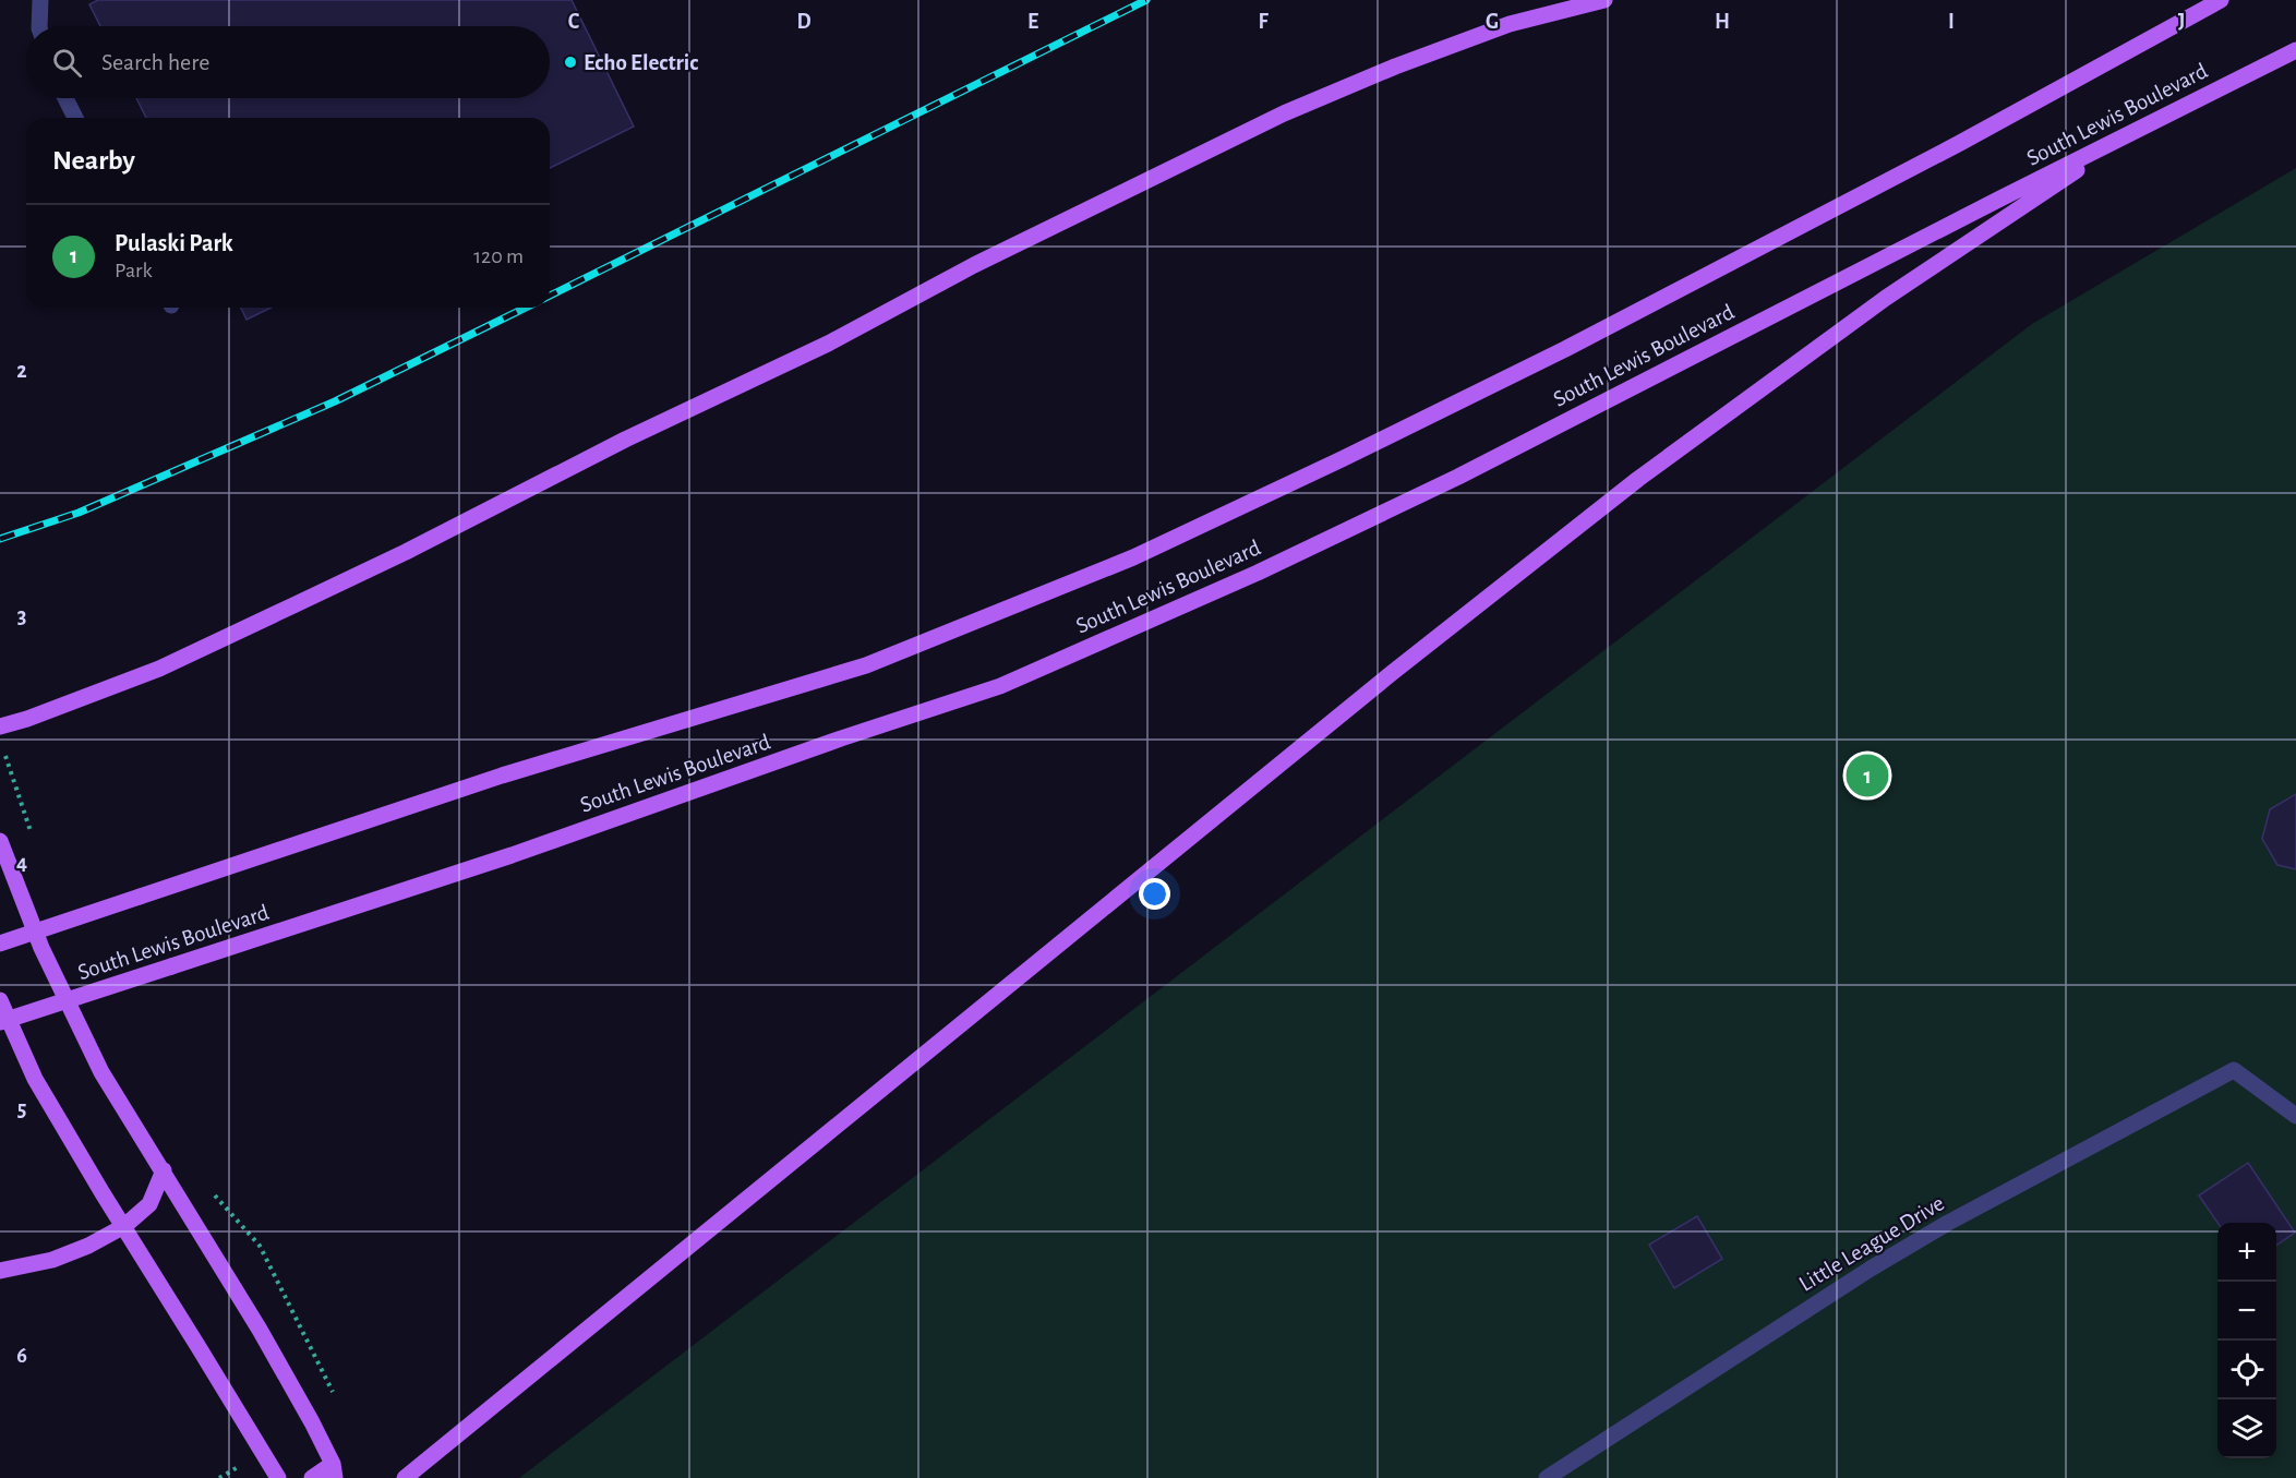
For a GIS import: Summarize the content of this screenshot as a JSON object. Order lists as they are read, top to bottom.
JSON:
{
  "streets": {
    "main road": ["South Lewis Boulevard"],
    "street": ["Little League Drive"]
  },
  "places": ["Echo Electric"],
  "page": {
    "search": "Search here",
    "heading": "Nearby",
    "list": [
      {
        "mark": "1",
        "name": "Pulaski Park",
        "note": "Park",
        "value": "120 m"
      }
    ],
    "pins": "1",
    "map_buttons": ["+", "−"]
  },
  "grid": {
    "columns": [
      "C",
      "D",
      "E",
      "F",
      "G",
      "H",
      "I",
      "J"
    ],
    "rows": [
      "2",
      "3",
      "4",
      "5",
      "6"
    ]
  }
}
